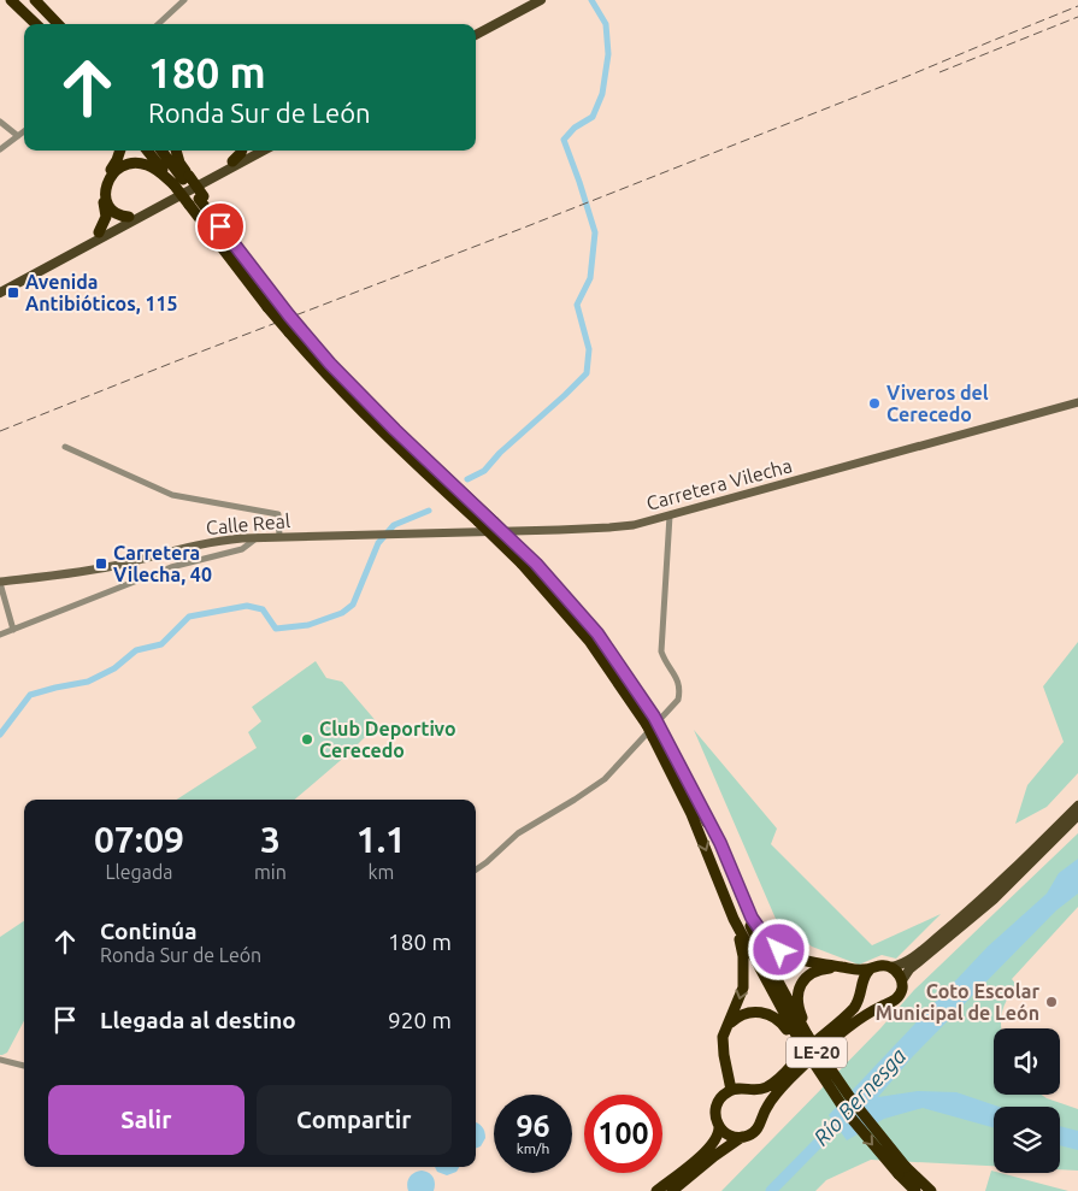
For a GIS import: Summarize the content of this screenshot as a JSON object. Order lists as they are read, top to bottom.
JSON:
{
  "streets": {
    "highway": ["LE-20"],
    "street": ["Carretera Vilecha", "Calle Real"]
  },
  "crossings": [
    ["Carretera Vilecha", "Calle Real"]
  ],
  "water": ["Río Bernesga"],
  "places": {
    "transit": ["Avenida Antibióticos, 115", "Carretera Vilecha, 40"],
    "other": ["Viveros del Cerecedo", "Club Deportivo Cerecedo", "Coto Escolar Municipal de León"]
  },
  "page": {
    "turn": ["180 m", "Ronda Sur de León"],
    "eta": [
      "07:09",
      "Llegada",
      "3",
      "min",
      "1.1",
      "km"
    ],
    "list": [
      {
        "name": "Continúa",
        "note": "Ronda Sur de León",
        "value": "180 m"
      },
      {
        "name": "Llegada al destino",
        "value": "920 m"
      }
    ],
    "buttons": ["Salir", "Compartir"],
    "speed": "96 km/h",
    "limit": "100"
  }
}
